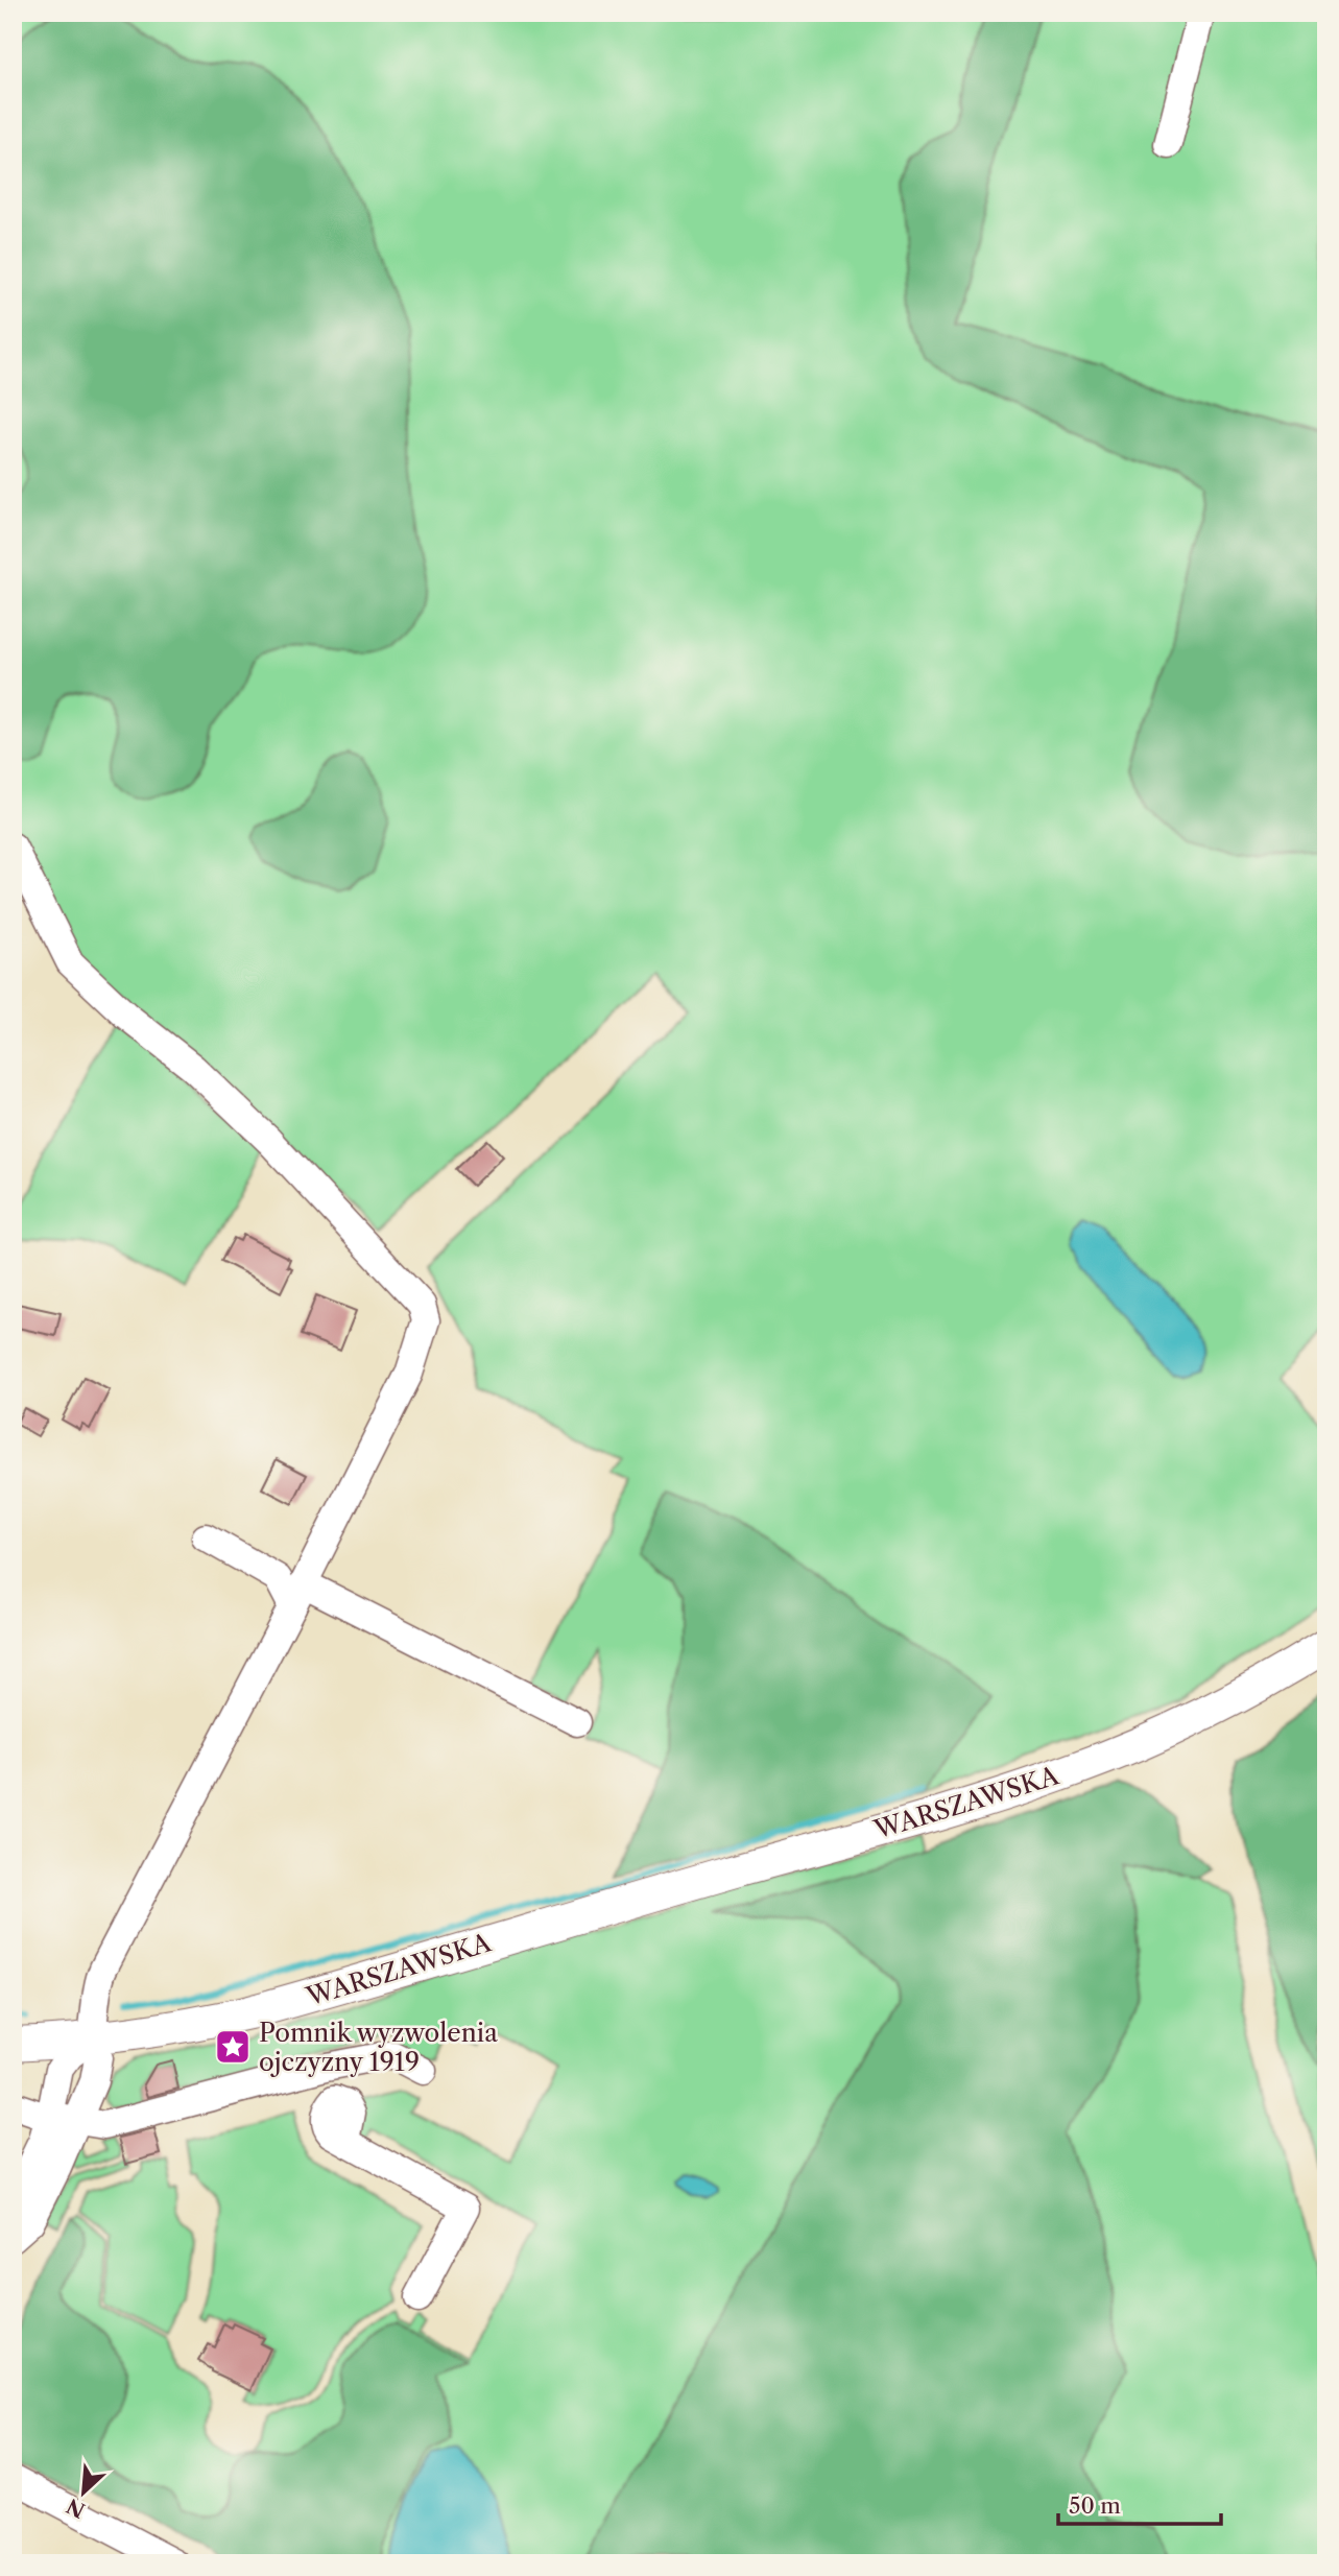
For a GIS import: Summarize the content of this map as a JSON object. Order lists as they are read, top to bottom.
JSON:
{
  "streets": {
    "main road": ["WARSZAWSKA"]
  },
  "places": {
    "place": ["Pomnik wyzwolenia ojczyzny 1919"]
  },
  "scale_bar": "50 m",
  "north": "bottom left"
}
